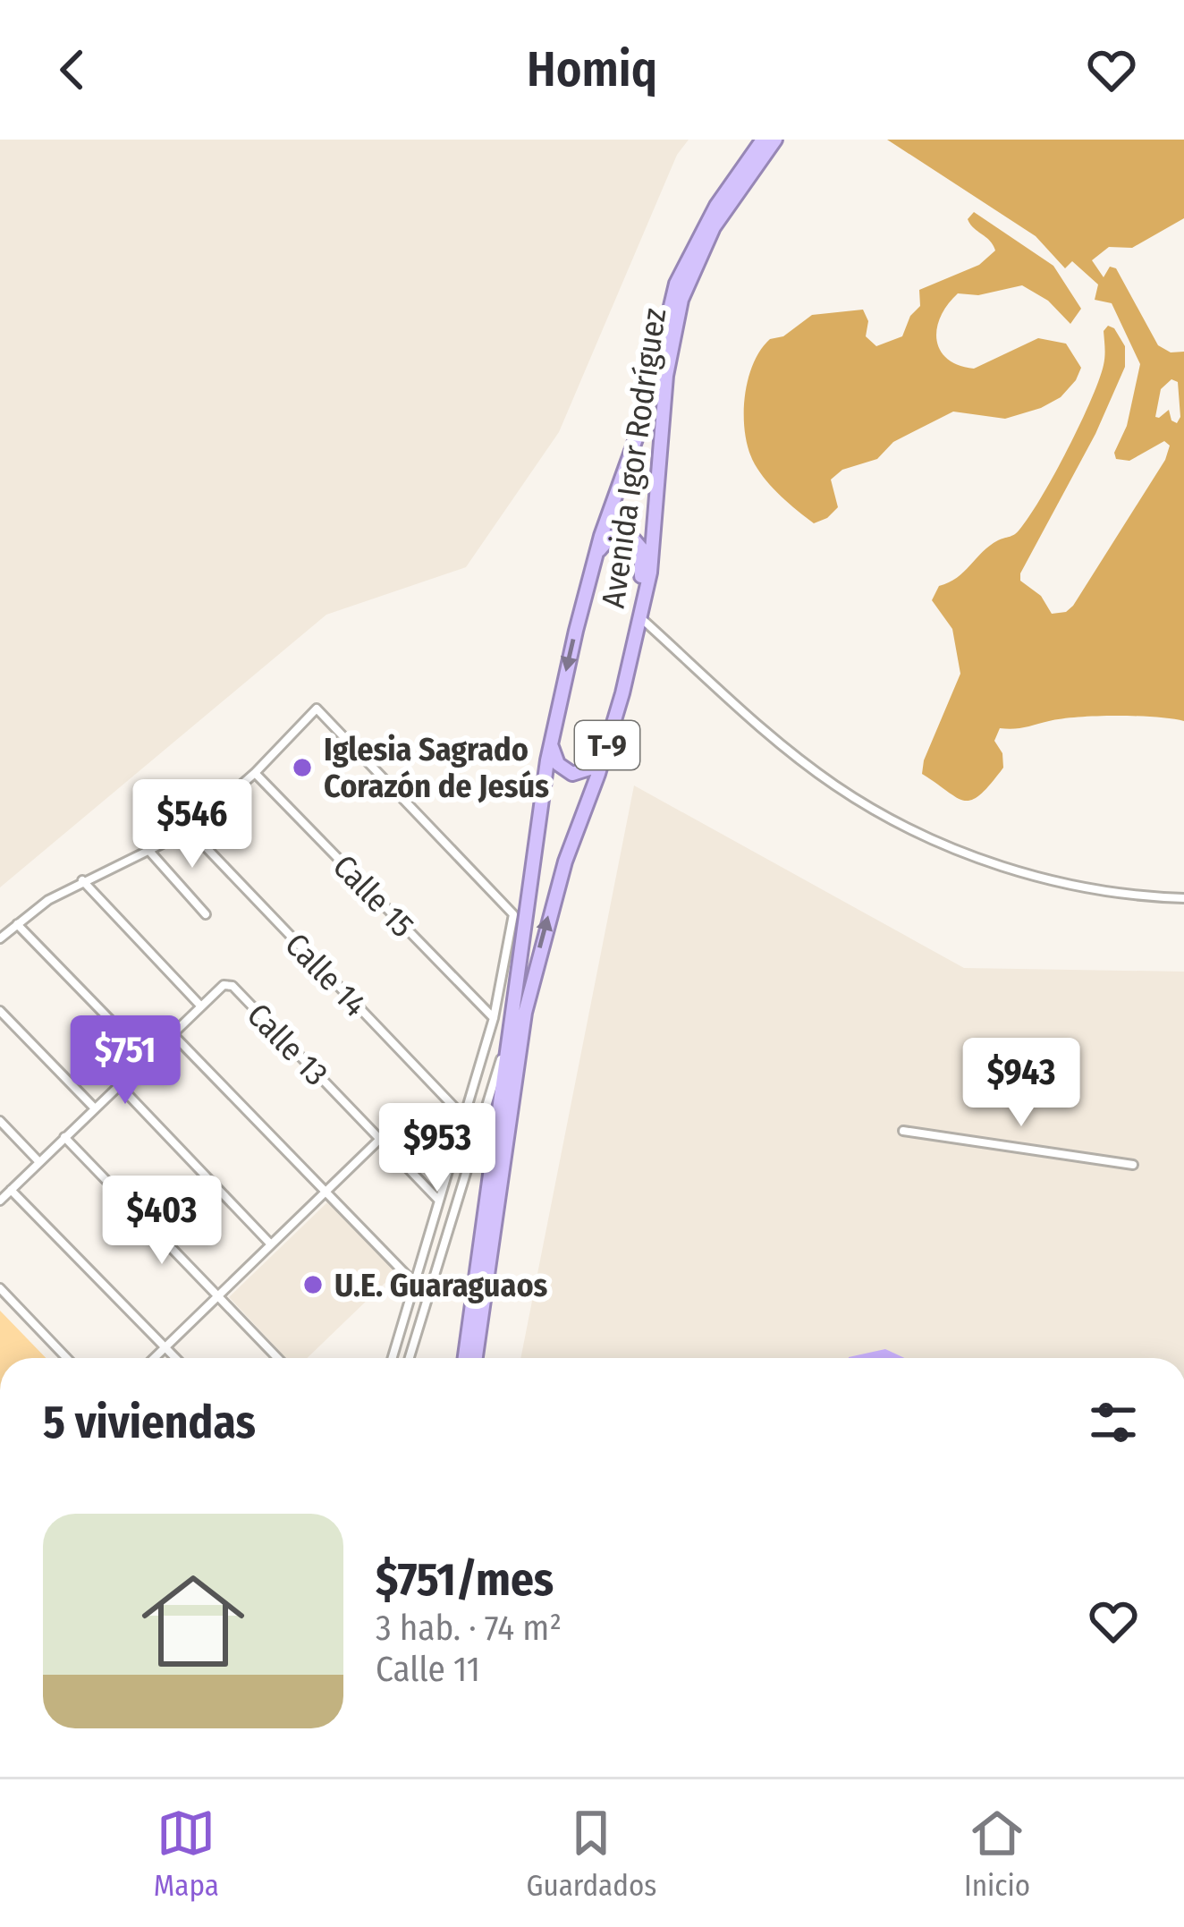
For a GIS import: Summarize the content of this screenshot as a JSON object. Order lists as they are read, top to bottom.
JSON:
{
  "streets": {
    "highway": ["Avenida Igor Rodríguez", "T-9"],
    "street": ["Calle 15", "Calle 14", "Calle 13"]
  },
  "crossings": [
    ["Avenida Igor Rodríguez", "T-9"]
  ],
  "places": ["Iglesia Sagrado Corazón de Jesús", "U.E. Guaraguaos"],
  "page": {
    "header": "Homiq",
    "price": [
      "$546",
      "$751",
      "$943",
      "$953",
      "$403"
    ],
    "heading": "5 viviendas",
    "list": [
      {
        "name": "$751/mes",
        "note": "3 hab. · 74 m² · Calle 11"
      }
    ],
    "tabs": ["Mapa", "Guardados", "Inicio"]
  }
}
